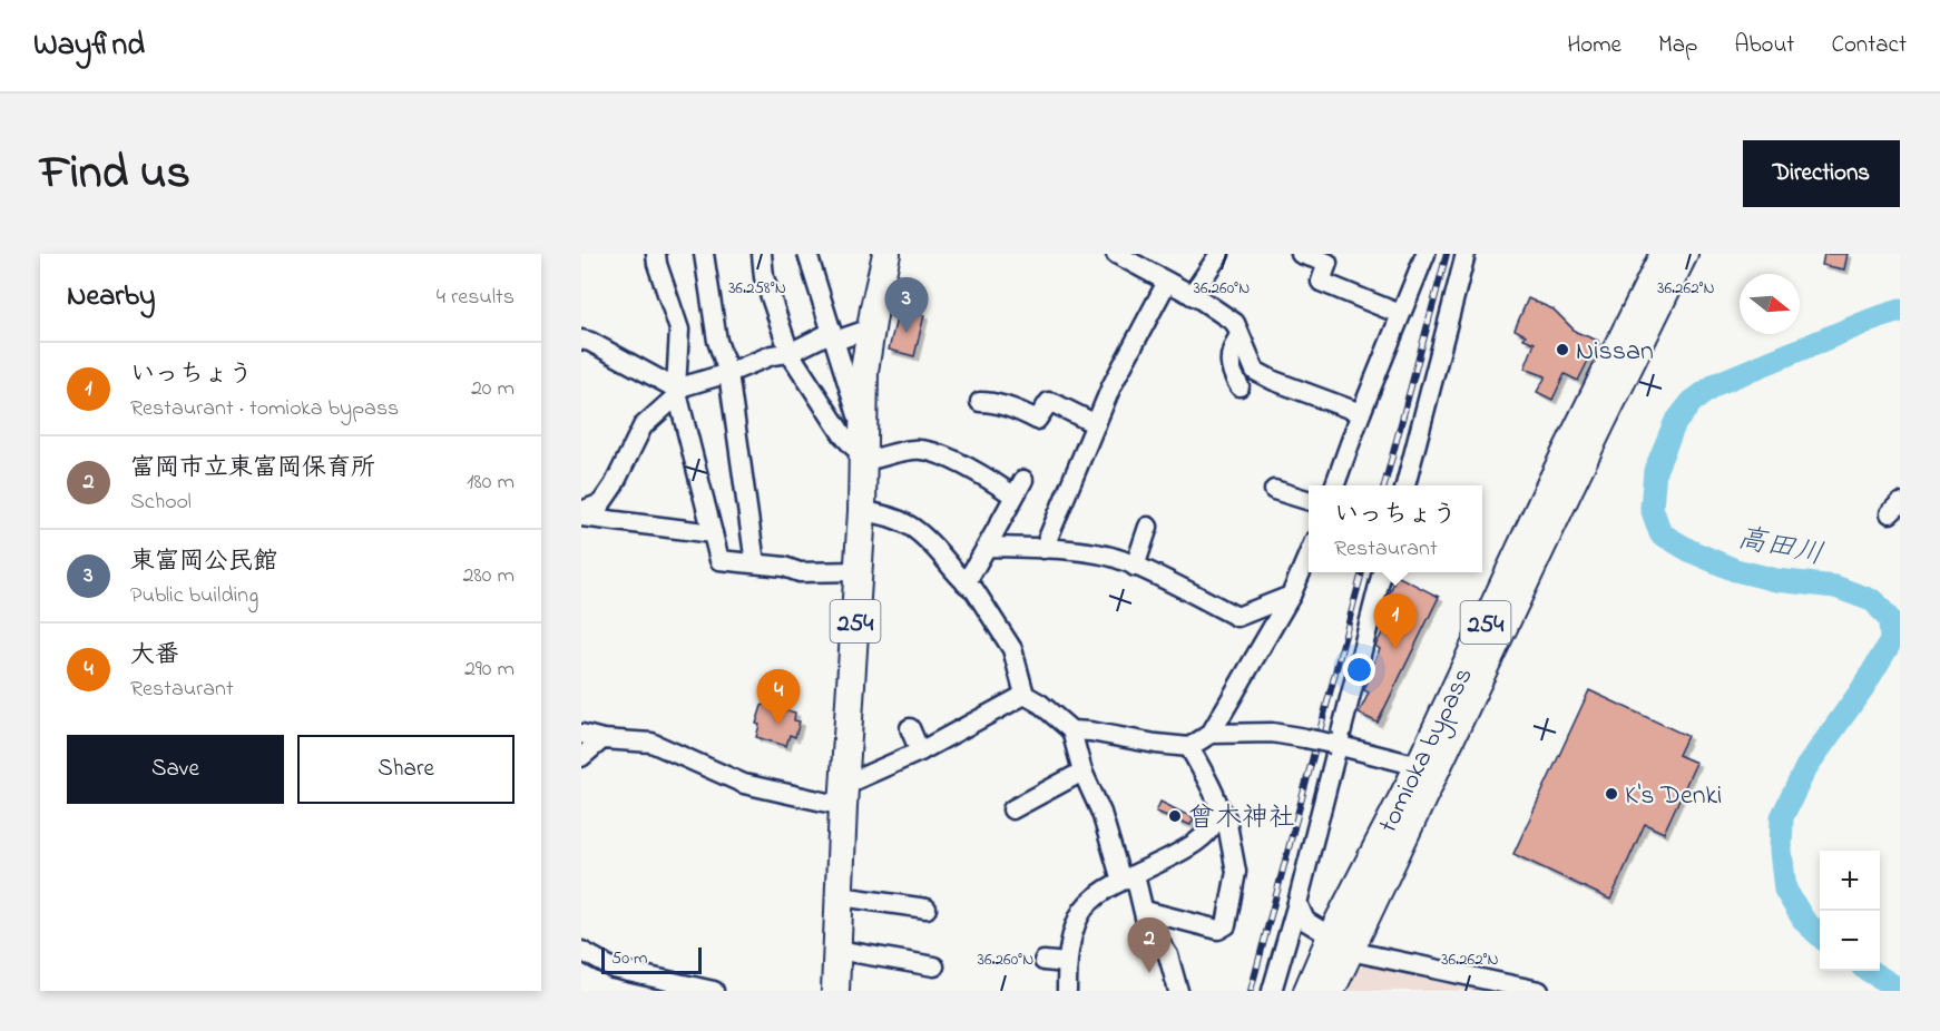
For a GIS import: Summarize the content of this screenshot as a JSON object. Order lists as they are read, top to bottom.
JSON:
{
  "streets": {
    "highway": ["254", "tomioka bypass"]
  },
  "water": ["高田川"],
  "places": ["Nissan", "K's Denki", "曾木神社"],
  "scale_bar": "50 m",
  "north": "right",
  "page": {
    "header": "Wayfind",
    "nav": [
      "Home",
      "Map",
      "About",
      "Contact"
    ],
    "title": "Find us",
    "buttons": [
      "Directions",
      ["Save", "Share"]
    ],
    "heading": ["Nearby", "4 results"],
    "pins": [
      "3",
      "1",
      "4",
      "2"
    ],
    "list": [
      {
        "mark": "1",
        "name": "いっちょう",
        "note": "Restaurant · tomioka bypass",
        "value": "20 m"
      },
      {
        "mark": "2",
        "name": "富岡市立東富岡保育所",
        "note": "School",
        "value": "180 m"
      },
      {
        "mark": "3",
        "name": "東富岡公民館",
        "note": "Public building",
        "value": "280 m"
      },
      {
        "mark": "4",
        "name": "大番",
        "note": "Restaurant",
        "value": "290 m"
      }
    ],
    "popup": ["いっちょう", "Restaurant"],
    "map_buttons": ["+", "−"],
    "scale": "50 m"
  },
  "coordinates": ["36.258°N", "36.260°N", "36.262°N"]
}
